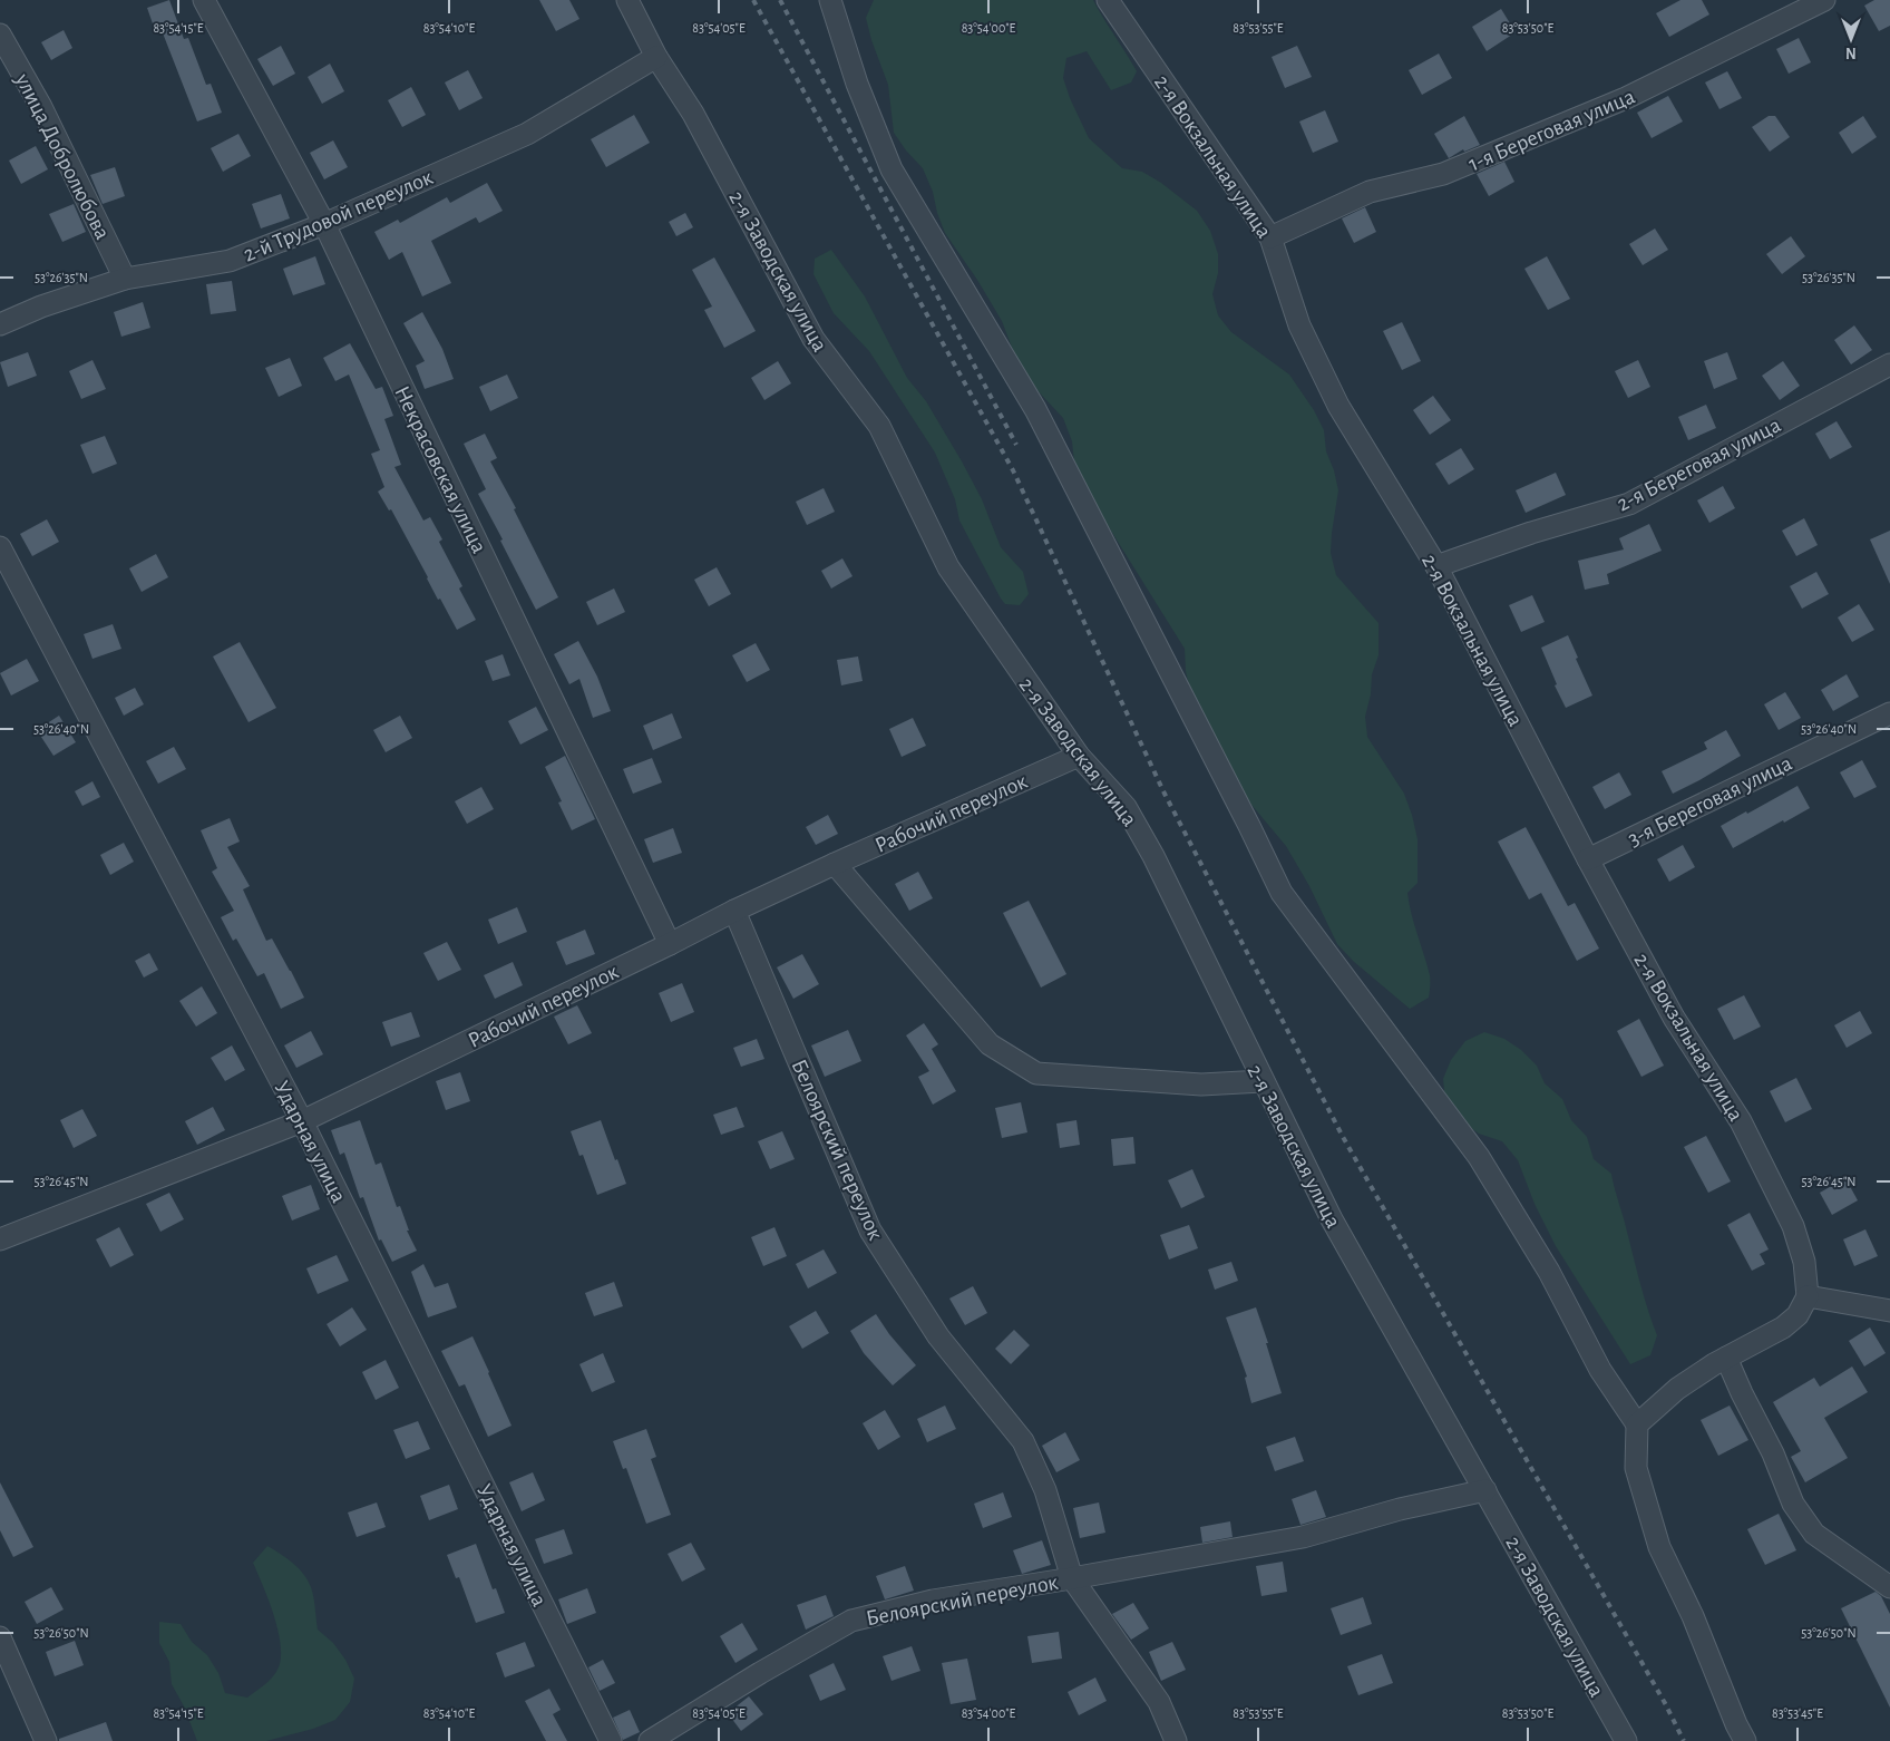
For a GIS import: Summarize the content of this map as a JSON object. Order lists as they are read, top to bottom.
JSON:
{
  "streets": {
    "street": [
      "1-я Береговая улица",
      "улица Добролюбова",
      "2-я Вокзальная улица",
      "2-й Трудовой переулок",
      "2-я Заводская улица",
      "2-я Береговая улица",
      "Некрасовская улица",
      "3-я Береговая улица",
      "Рабочий переулок",
      "Ударная улица",
      "Белоярский переулок"
    ]
  },
  "crossings": [
    ["1-я Береговая улица", "2-я Вокзальная улица"],
    ["улица Добролюбова", "2-й Трудовой переулок"],
    ["2-я Вокзальная улица", "2-я Береговая улица"],
    ["2-я Вокзальная улица", "3-я Береговая улица"],
    ["2-й Трудовой переулок", "2-я Заводская улица"],
    ["2-й Трудовой переулок", "Некрасовская улица"],
    ["2-я Заводская улица", "Рабочий переулок"],
    ["Некрасовская улица", "Рабочий переулок"],
    ["Рабочий переулок", "Ударная улица"],
    ["Рабочий переулок", "Белоярский переулок"]
  ],
  "north": "bottom",
  "coordinates": [
    "83°54'15\"E",
    "83°54'10\"E",
    "83°54'05\"E",
    "83°54'00\"E",
    "83°53'55\"E",
    "83°53'50\"E",
    "53°26'35\"N",
    "53°26'40\"N",
    "53°26'45\"N",
    "53°26'50\"N",
    "83°53'45\"E"
  ]
}
